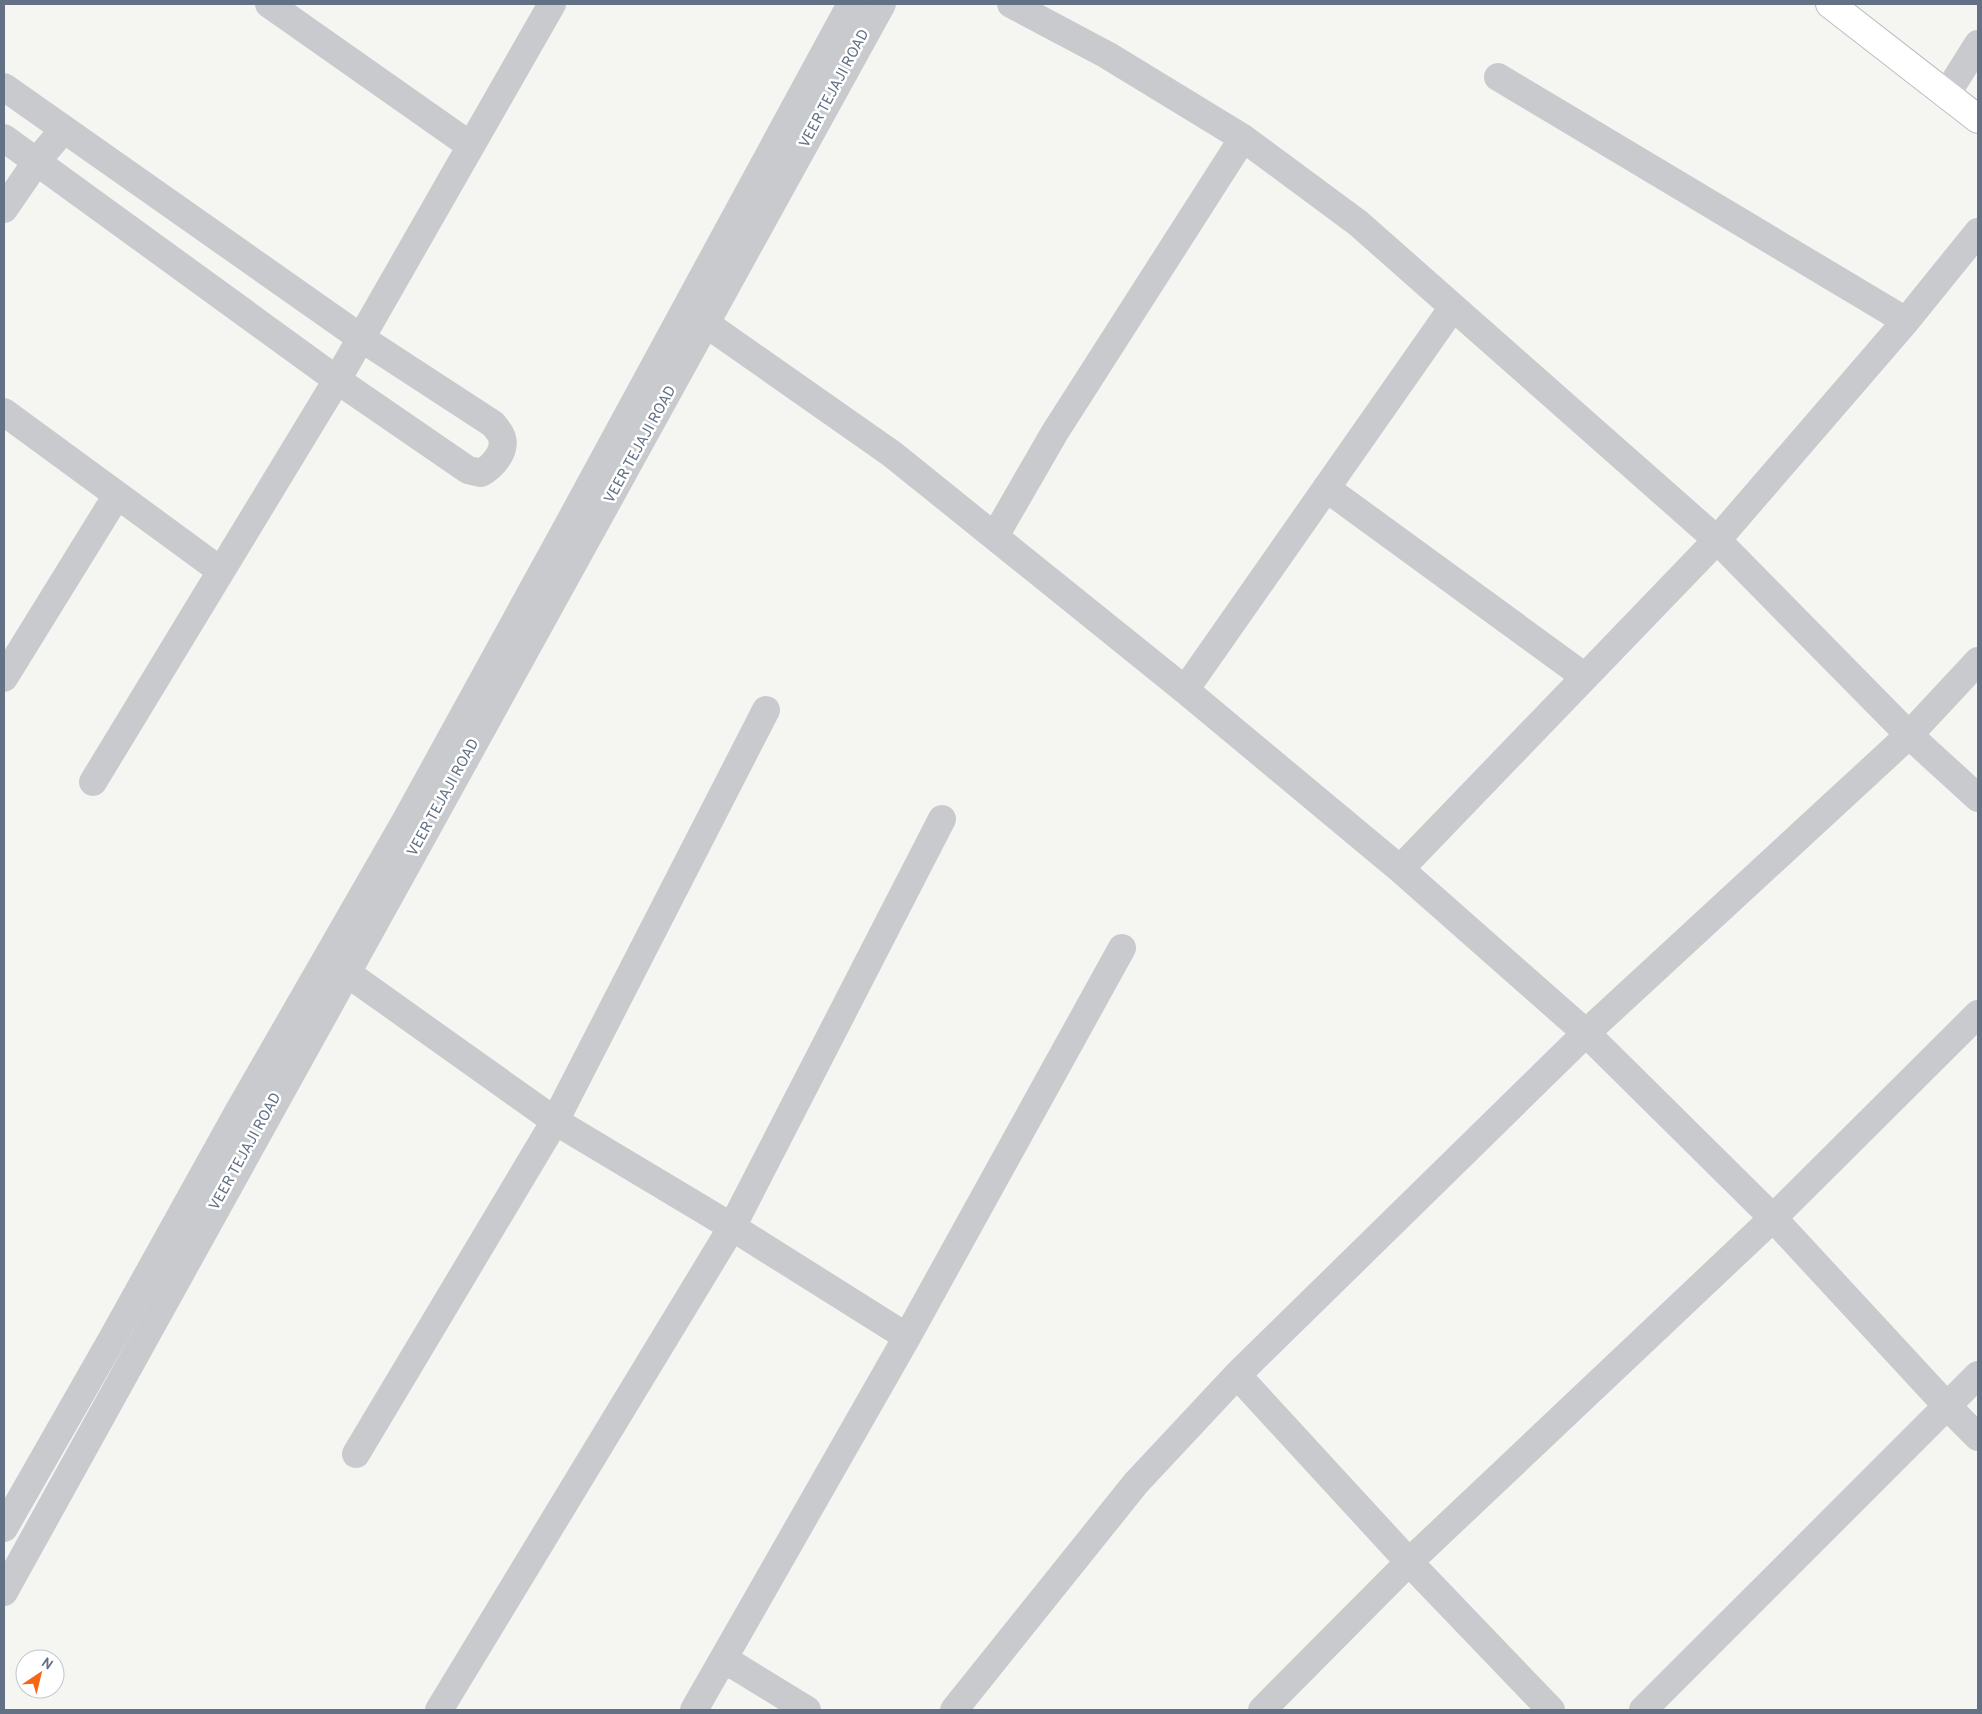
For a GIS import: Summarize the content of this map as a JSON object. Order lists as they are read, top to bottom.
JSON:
{
  "streets": {
    "street": ["VEER TEJAJI ROAD"]
  },
  "north": "top right"
}
